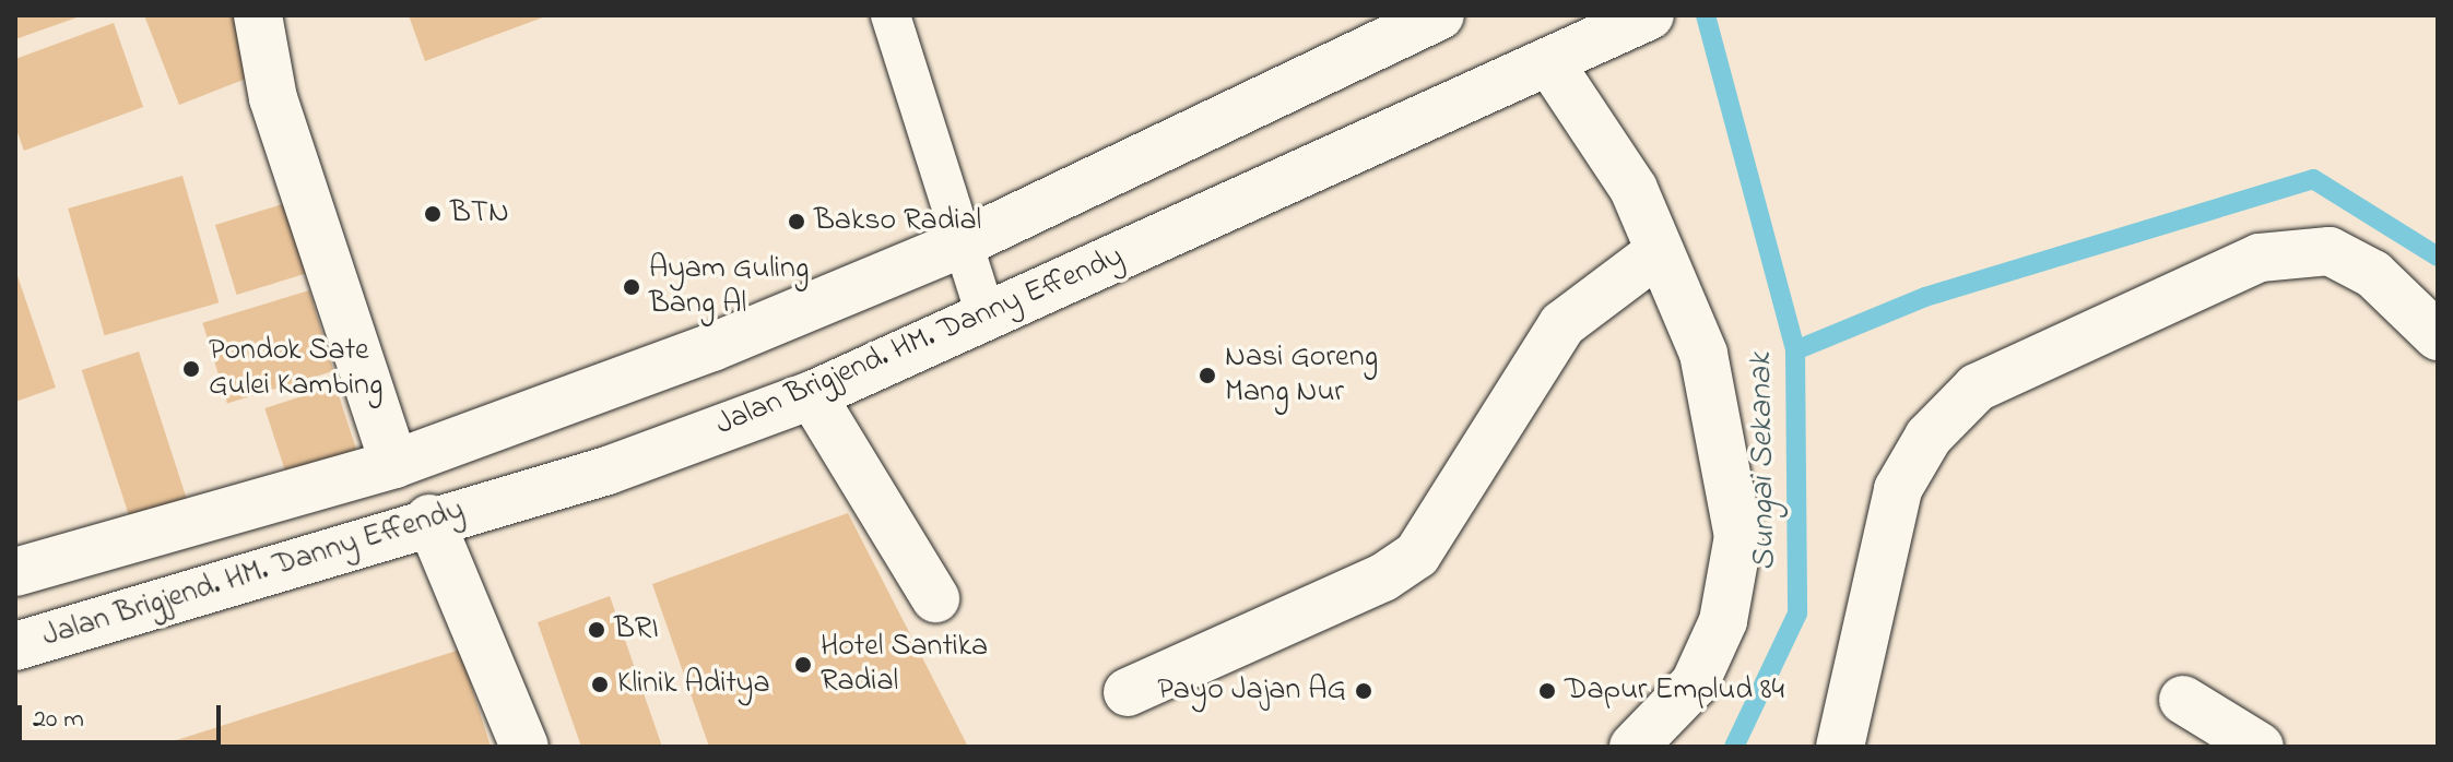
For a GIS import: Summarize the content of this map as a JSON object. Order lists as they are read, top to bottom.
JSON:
{
  "streets": {
    "street": ["Jalan Brigjend. HM. Danny Effendy"]
  },
  "water": ["Sungai Sekanak"],
  "places": [
    "BTN",
    "Bakso Radial",
    "Ayam Guling Bang Al",
    "Pondok Sate Gulei Kambing",
    "Nasi Goreng Mang Nur",
    "BRI",
    "Hotel Santika Radial",
    "Klinik Aditya",
    "Payo Jajan AG",
    "Dapur Emplud 84"
  ],
  "scale_bar": "20 m"
}
